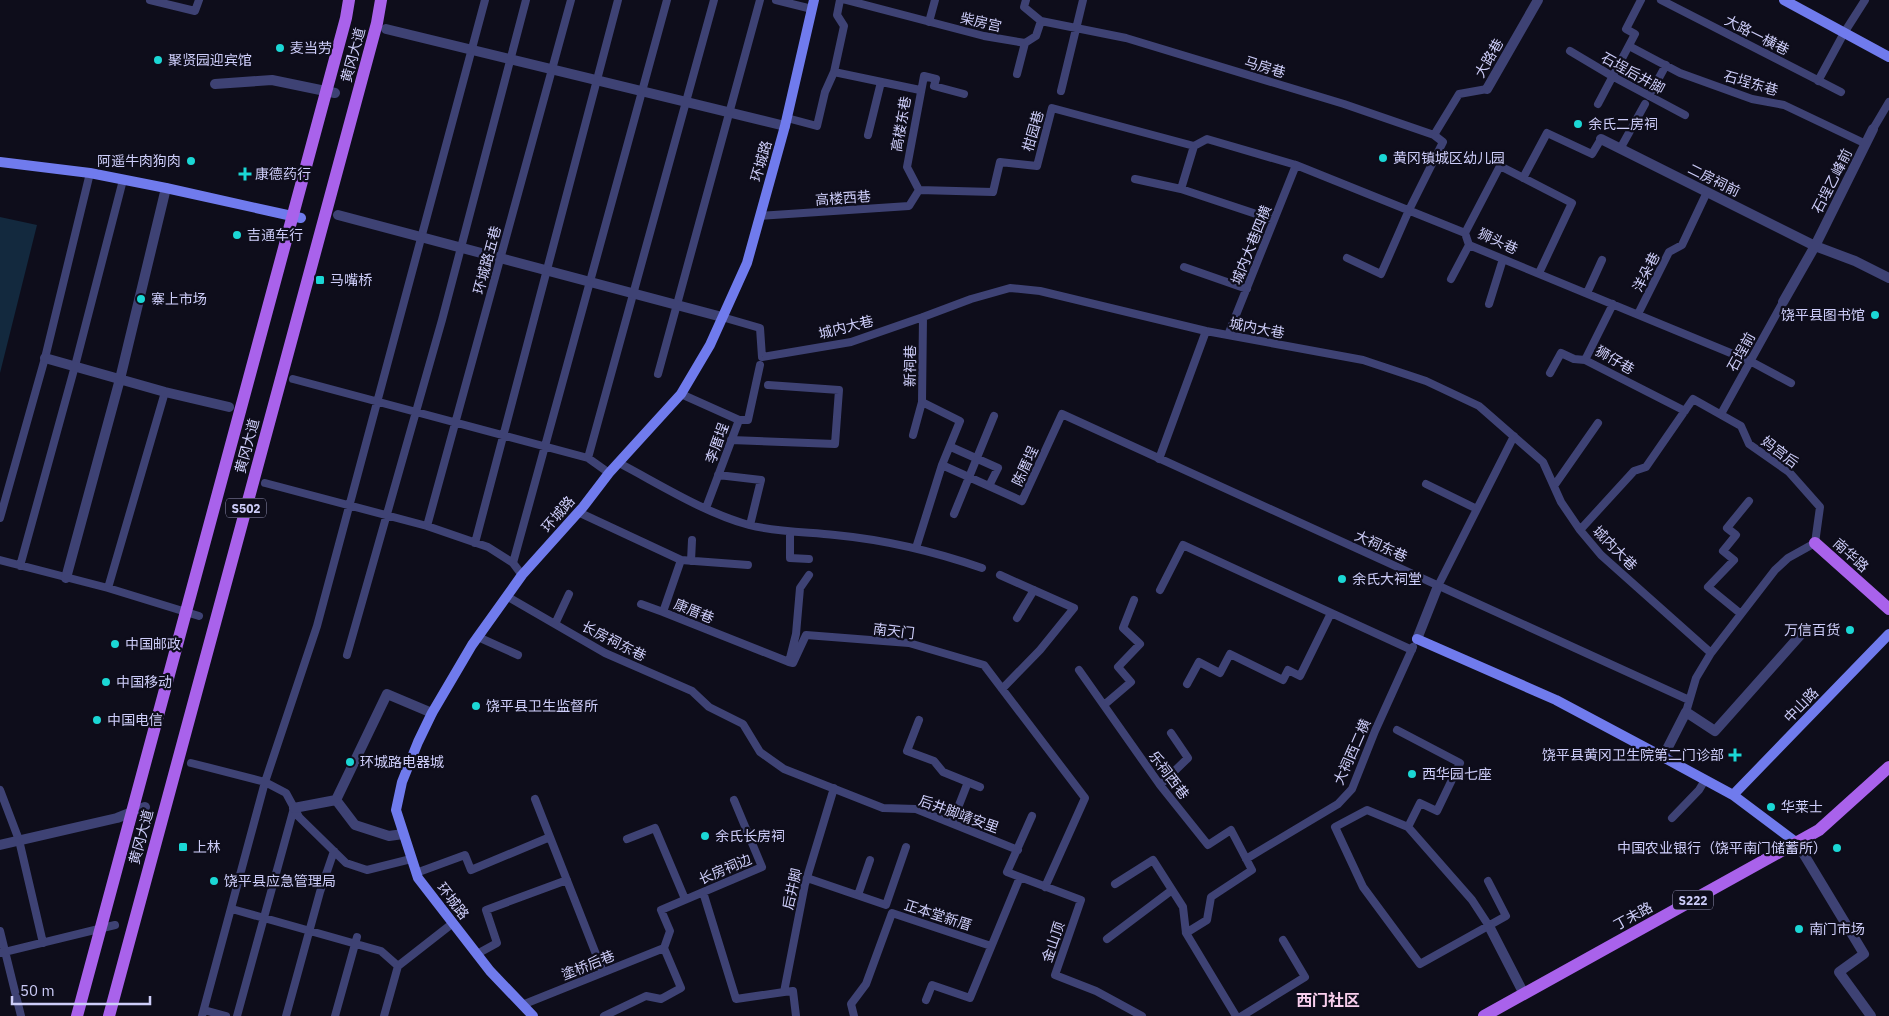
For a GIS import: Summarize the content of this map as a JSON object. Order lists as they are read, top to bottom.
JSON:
{
  "streets": {
    "main road": [
      "黄冈大道",
      "环城路",
      "S502",
      "南华路",
      "中山路",
      "S222",
      "丁未路"
    ],
    "street": ["大路巷", "二房祠前", "石埕乙峰前"],
    "lane": [
      "柴房宫",
      "大路一横巷",
      "马房巷",
      "石埕后井脚",
      "石埕东巷",
      "高楼东巷",
      "柑园巷",
      "高楼西巷",
      "狮头巷",
      "城内大巷四横",
      "环城路五巷",
      "洋朵巷",
      "城内大巷",
      "石埕前",
      "狮仔巷",
      "新祠巷",
      "李厝埕",
      "妈宫后",
      "陈厝埕",
      "大祠东巷",
      "康厝巷",
      "南天门",
      "长房祠东巷",
      "大祠西二横",
      "乐祠西巷",
      "后井脚靖安里",
      "长房祠边",
      "后井脚",
      "正本堂新厝",
      "金山顶",
      "塗桥后巷"
    ]
  },
  "crossings": [
    ["大路巷", "马房巷"],
    ["马房巷", "狮头巷"],
    ["石埕东巷", "石埕乙峰前"],
    ["高楼东巷", "柑园巷"],
    ["高楼东巷", "高楼西巷"],
    ["柑园巷", "高楼西巷"],
    ["柑园巷", "狮头巷"],
    ["环城路", "高楼西巷"],
    ["环城路", "城内大巷"],
    ["环城路", "长房祠东巷"],
    ["环城路", "塗桥后巷"],
    ["二房祠前", "石埕乙峰前"],
    ["二房祠前", "洋朵巷"],
    ["石埕乙峰前", "石埕前"],
    ["狮头巷", "城内大巷四横"],
    ["狮头巷", "洋朵巷"],
    ["狮头巷", "石埕前"],
    ["狮头巷", "狮仔巷"],
    ["城内大巷四横", "城内大巷"],
    ["城内大巷", "新祠巷"],
    ["石埕前", "妈宫后"],
    ["狮仔巷", "妈宫后"],
    ["妈宫后", "南华路"],
    ["陈厝埕", "大祠东巷"],
    ["康厝巷", "南天门"],
    ["南天门", "金山顶"],
    ["长房祠东巷", "后井脚靖安里"],
    ["长房祠东巷", "后井脚"],
    ["大祠西二横", "乐祠西巷"],
    ["后井脚靖安里", "后井脚"],
    ["后井脚靖安里", "金山顶"],
    ["长房祠边", "塗桥后巷"]
  ],
  "districts": ["西门社区"],
  "places": {
    "other": [
      "麦当劳",
      "聚贤园迎宾馆",
      "余氏二房祠",
      "黄冈镇城区幼儿园",
      "阿遥牛肉狗肉",
      "吉通车行",
      "寨上市场",
      "饶平县图书馆",
      "余氏大祠堂",
      "万信百货",
      "中国邮政",
      "中国移动",
      "饶平县卫生监督所",
      "中国电信",
      "环城路电器城",
      "西华园七座",
      "华莱士",
      "余氏长房祠",
      "中国农业银行（饶平南门储蓄所）",
      "饶平县应急管理局",
      "南门市场"
    ],
    "health": ["康德药行", "饶平县黄冈卫生院第二门诊部"],
    "transit": ["马嘴桥", "上林"]
  },
  "scale_bar": "50 m"
}
